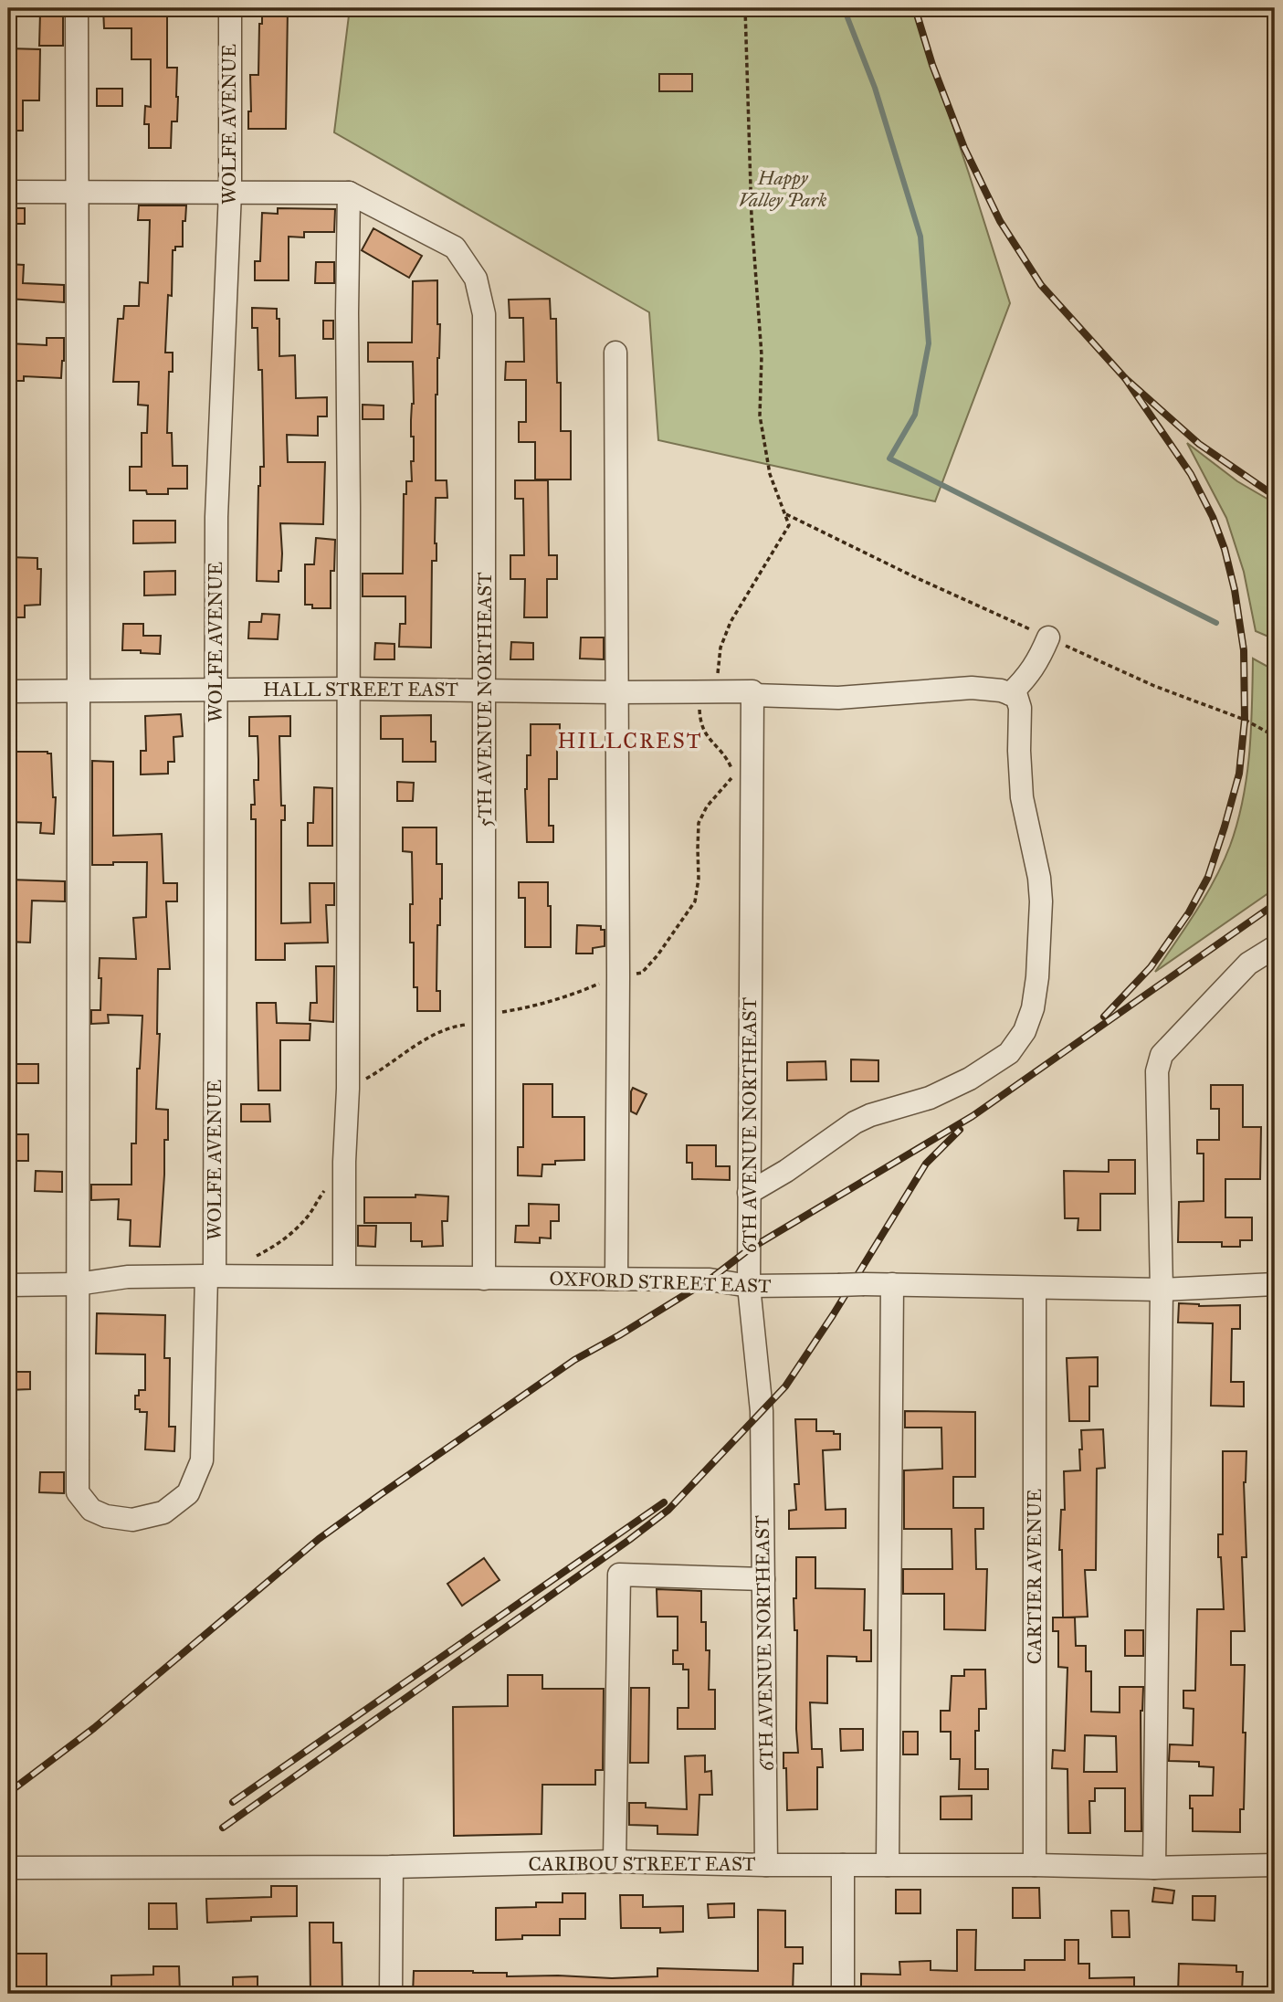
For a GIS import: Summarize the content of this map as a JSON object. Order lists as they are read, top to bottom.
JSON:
{
  "streets": {
    "street": [
      "WOLFE AVENUE",
      "HALL STREET EAST",
      "5TH AVENUE NORTHEAST",
      "6TH AVENUE NORTHEAST",
      "OXFORD STREET EAST",
      "CARTIER AVENUE",
      "CARIBOU STREET EAST"
    ]
  },
  "crossings": [
    ["WOLFE AVENUE", "HALL STREET EAST"],
    ["WOLFE AVENUE", "OXFORD STREET EAST"],
    ["HALL STREET EAST", "5TH AVENUE NORTHEAST"],
    ["HALL STREET EAST", "6TH AVENUE NORTHEAST"],
    ["5TH AVENUE NORTHEAST", "OXFORD STREET EAST"],
    ["6TH AVENUE NORTHEAST", "OXFORD STREET EAST"],
    ["6TH AVENUE NORTHEAST", "CARIBOU STREET EAST"],
    ["OXFORD STREET EAST", "CARTIER AVENUE"],
    ["CARTIER AVENUE", "CARIBOU STREET EAST"]
  ],
  "districts": ["HILLCREST"],
  "parks": ["Happy Valley Park"]
}
